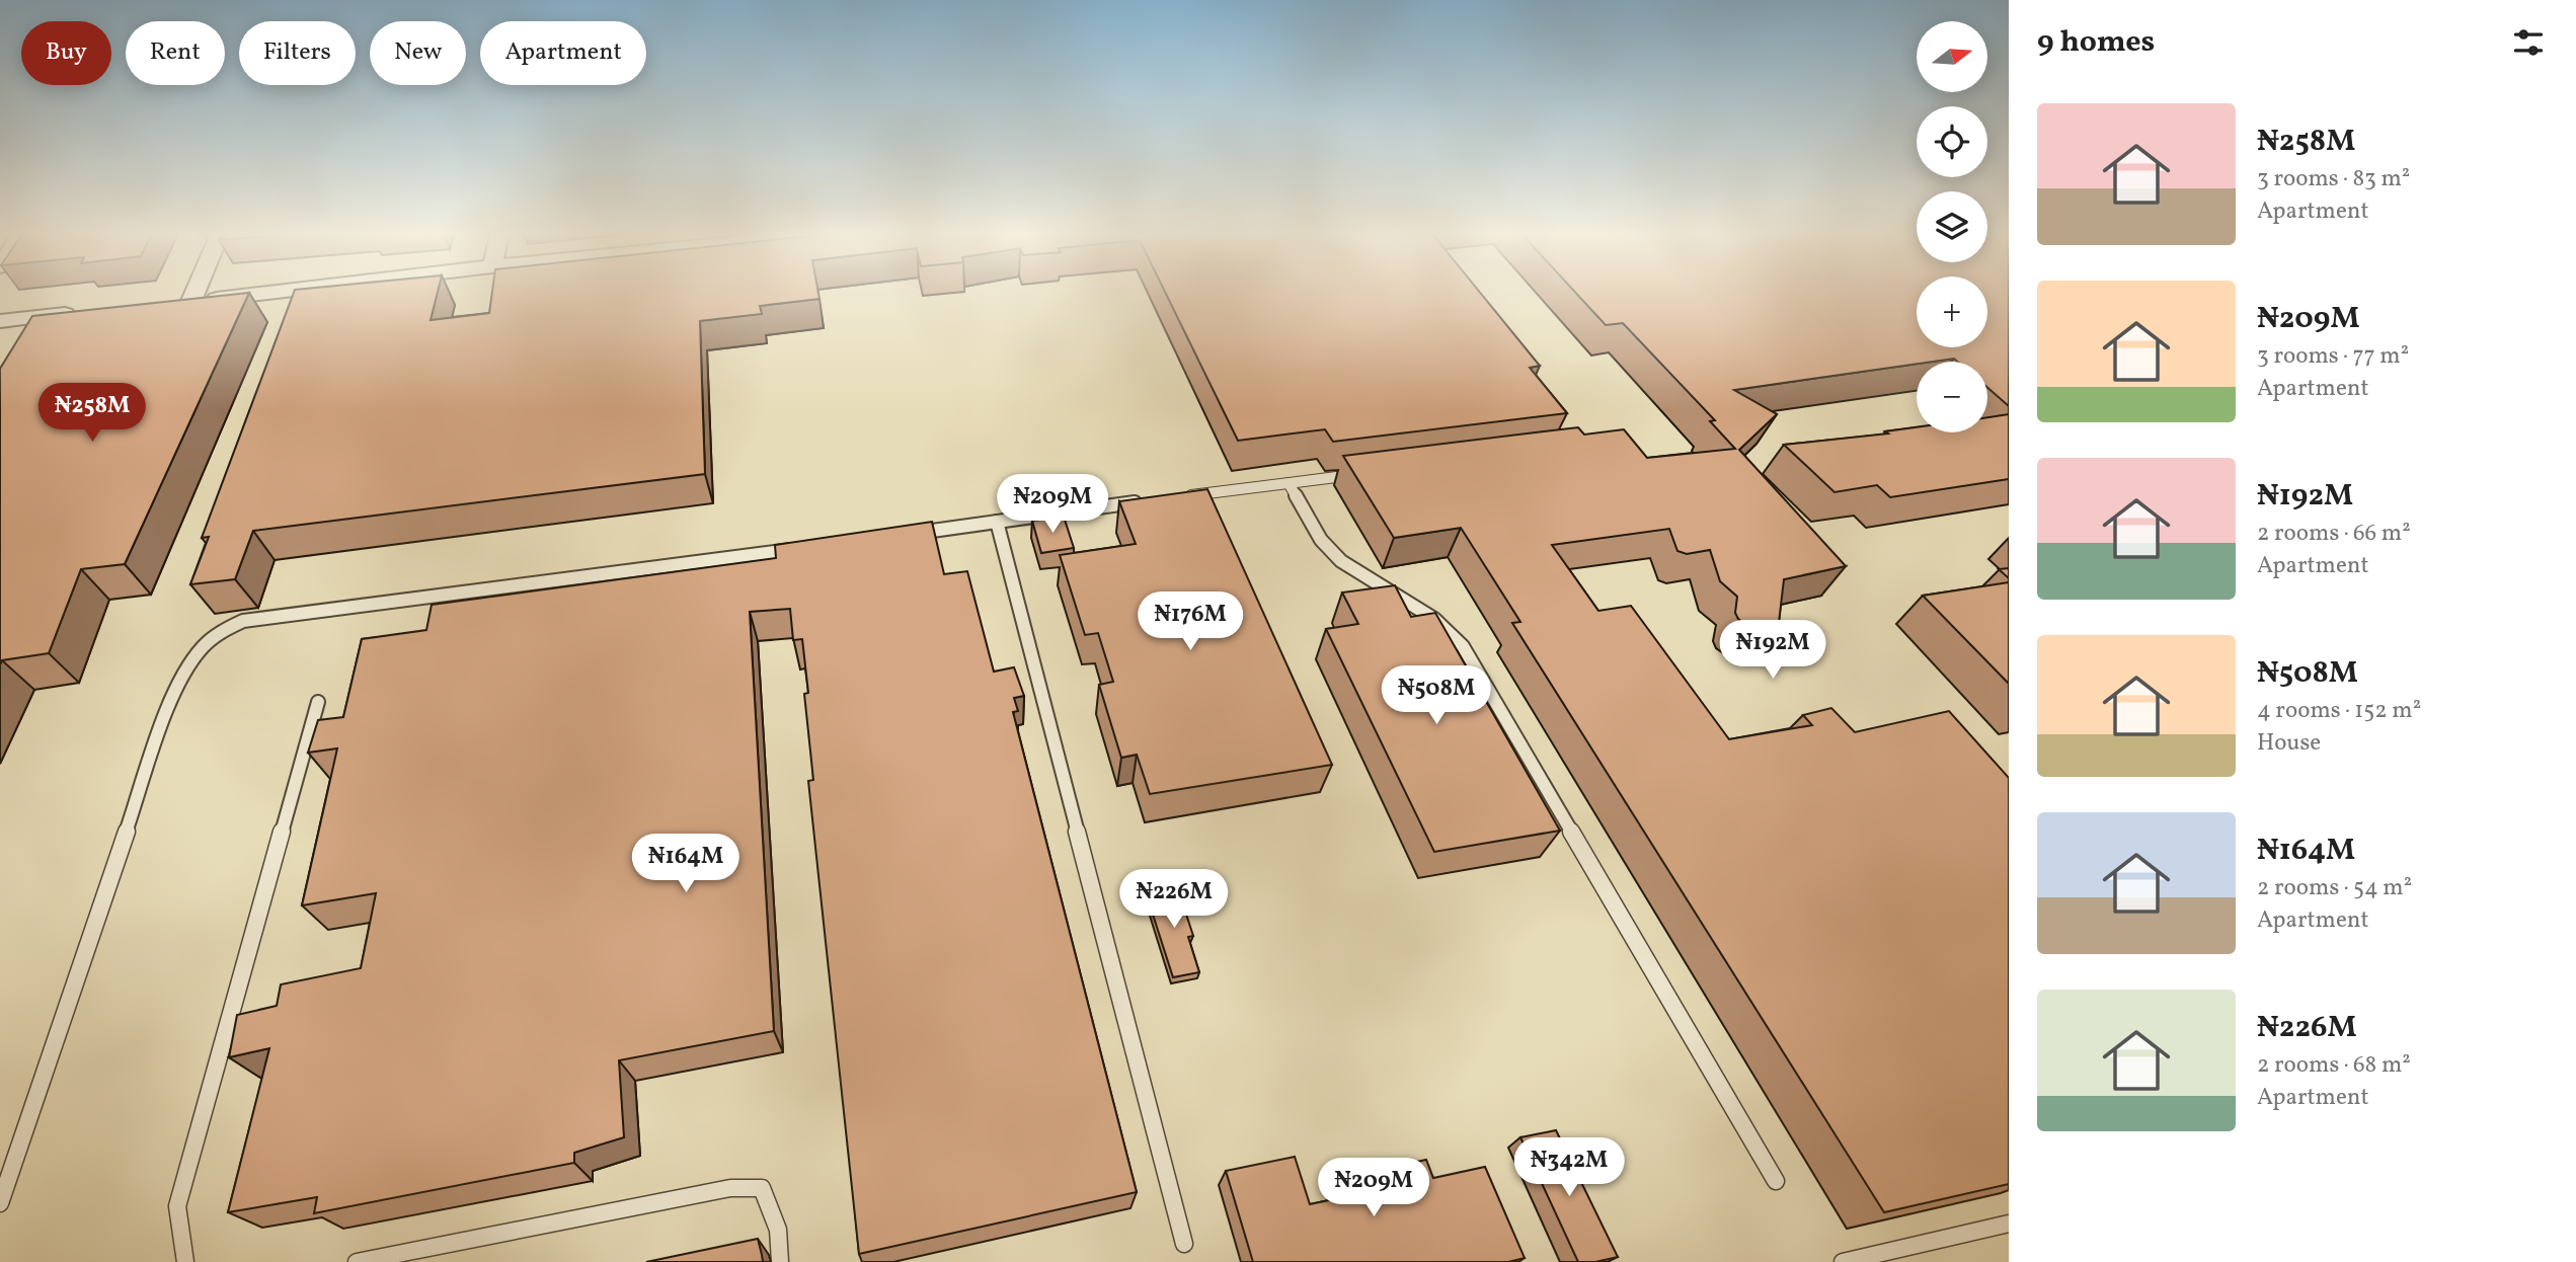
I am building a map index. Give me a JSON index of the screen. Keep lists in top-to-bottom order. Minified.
{"north":"right","page":{"heading":"9 homes","map_buttons":["+","−"],"chip":["Buy","Rent","Filters","New","Apartment"],"list":[{"name":"₦258M","note":"3 rooms · 83 m² · Apartment"},{"name":"₦209M","note":"3 rooms · 77 m² · Apartment"},{"name":"₦192M","note":"2 rooms · 66 m² · Apartment"},{"name":"₦508M","note":"4 rooms · 152 m² · House"},{"name":"₦164M","note":"2 rooms · 54 m² · Apartment"},{"name":"₦226M","note":"2 rooms · 68 m² · Apartment"}],"price":["₦258M","₦209M","₦176M","₦192M","₦508M","₦164M","₦226M","₦342M","₦209M"]}}
